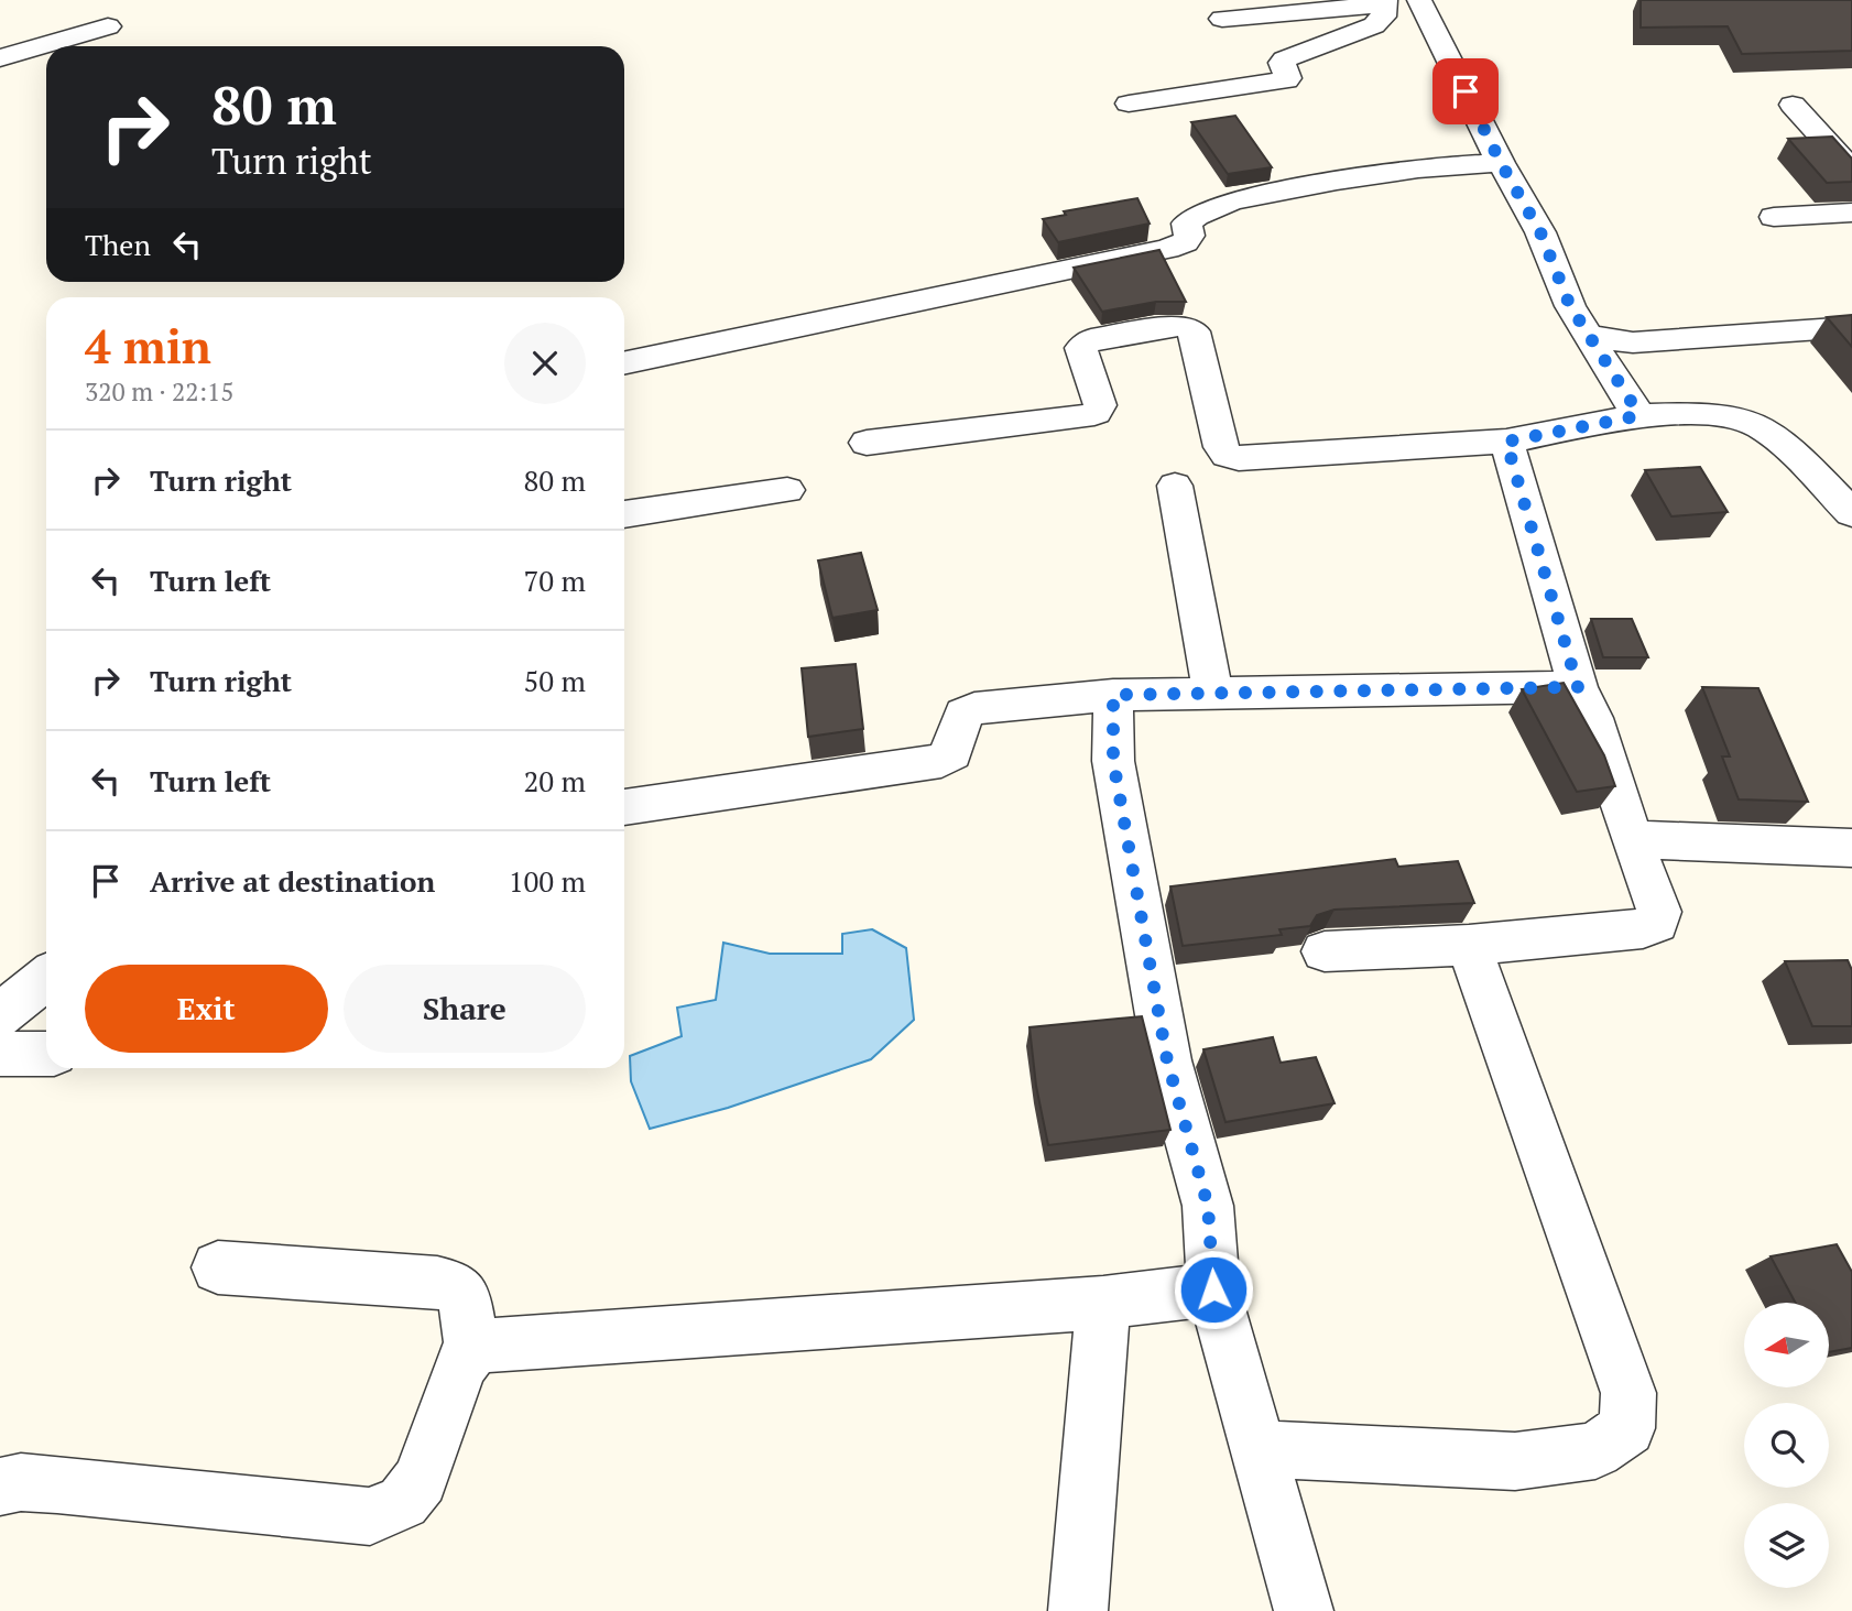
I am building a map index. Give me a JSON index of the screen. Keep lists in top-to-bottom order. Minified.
{"north":"left","page":{"turn":["80 m","Turn right"],"then":"Then","heading":["4 min","320 m · 22:15"],"list":[{"name":"Turn right","value":"80 m"},{"name":"Turn left","value":"70 m"},{"name":"Turn right","value":"50 m"},{"name":"Turn left","value":"20 m"},{"name":"Arrive at destination","value":"100 m"}],"buttons":["Exit","Share"]}}
